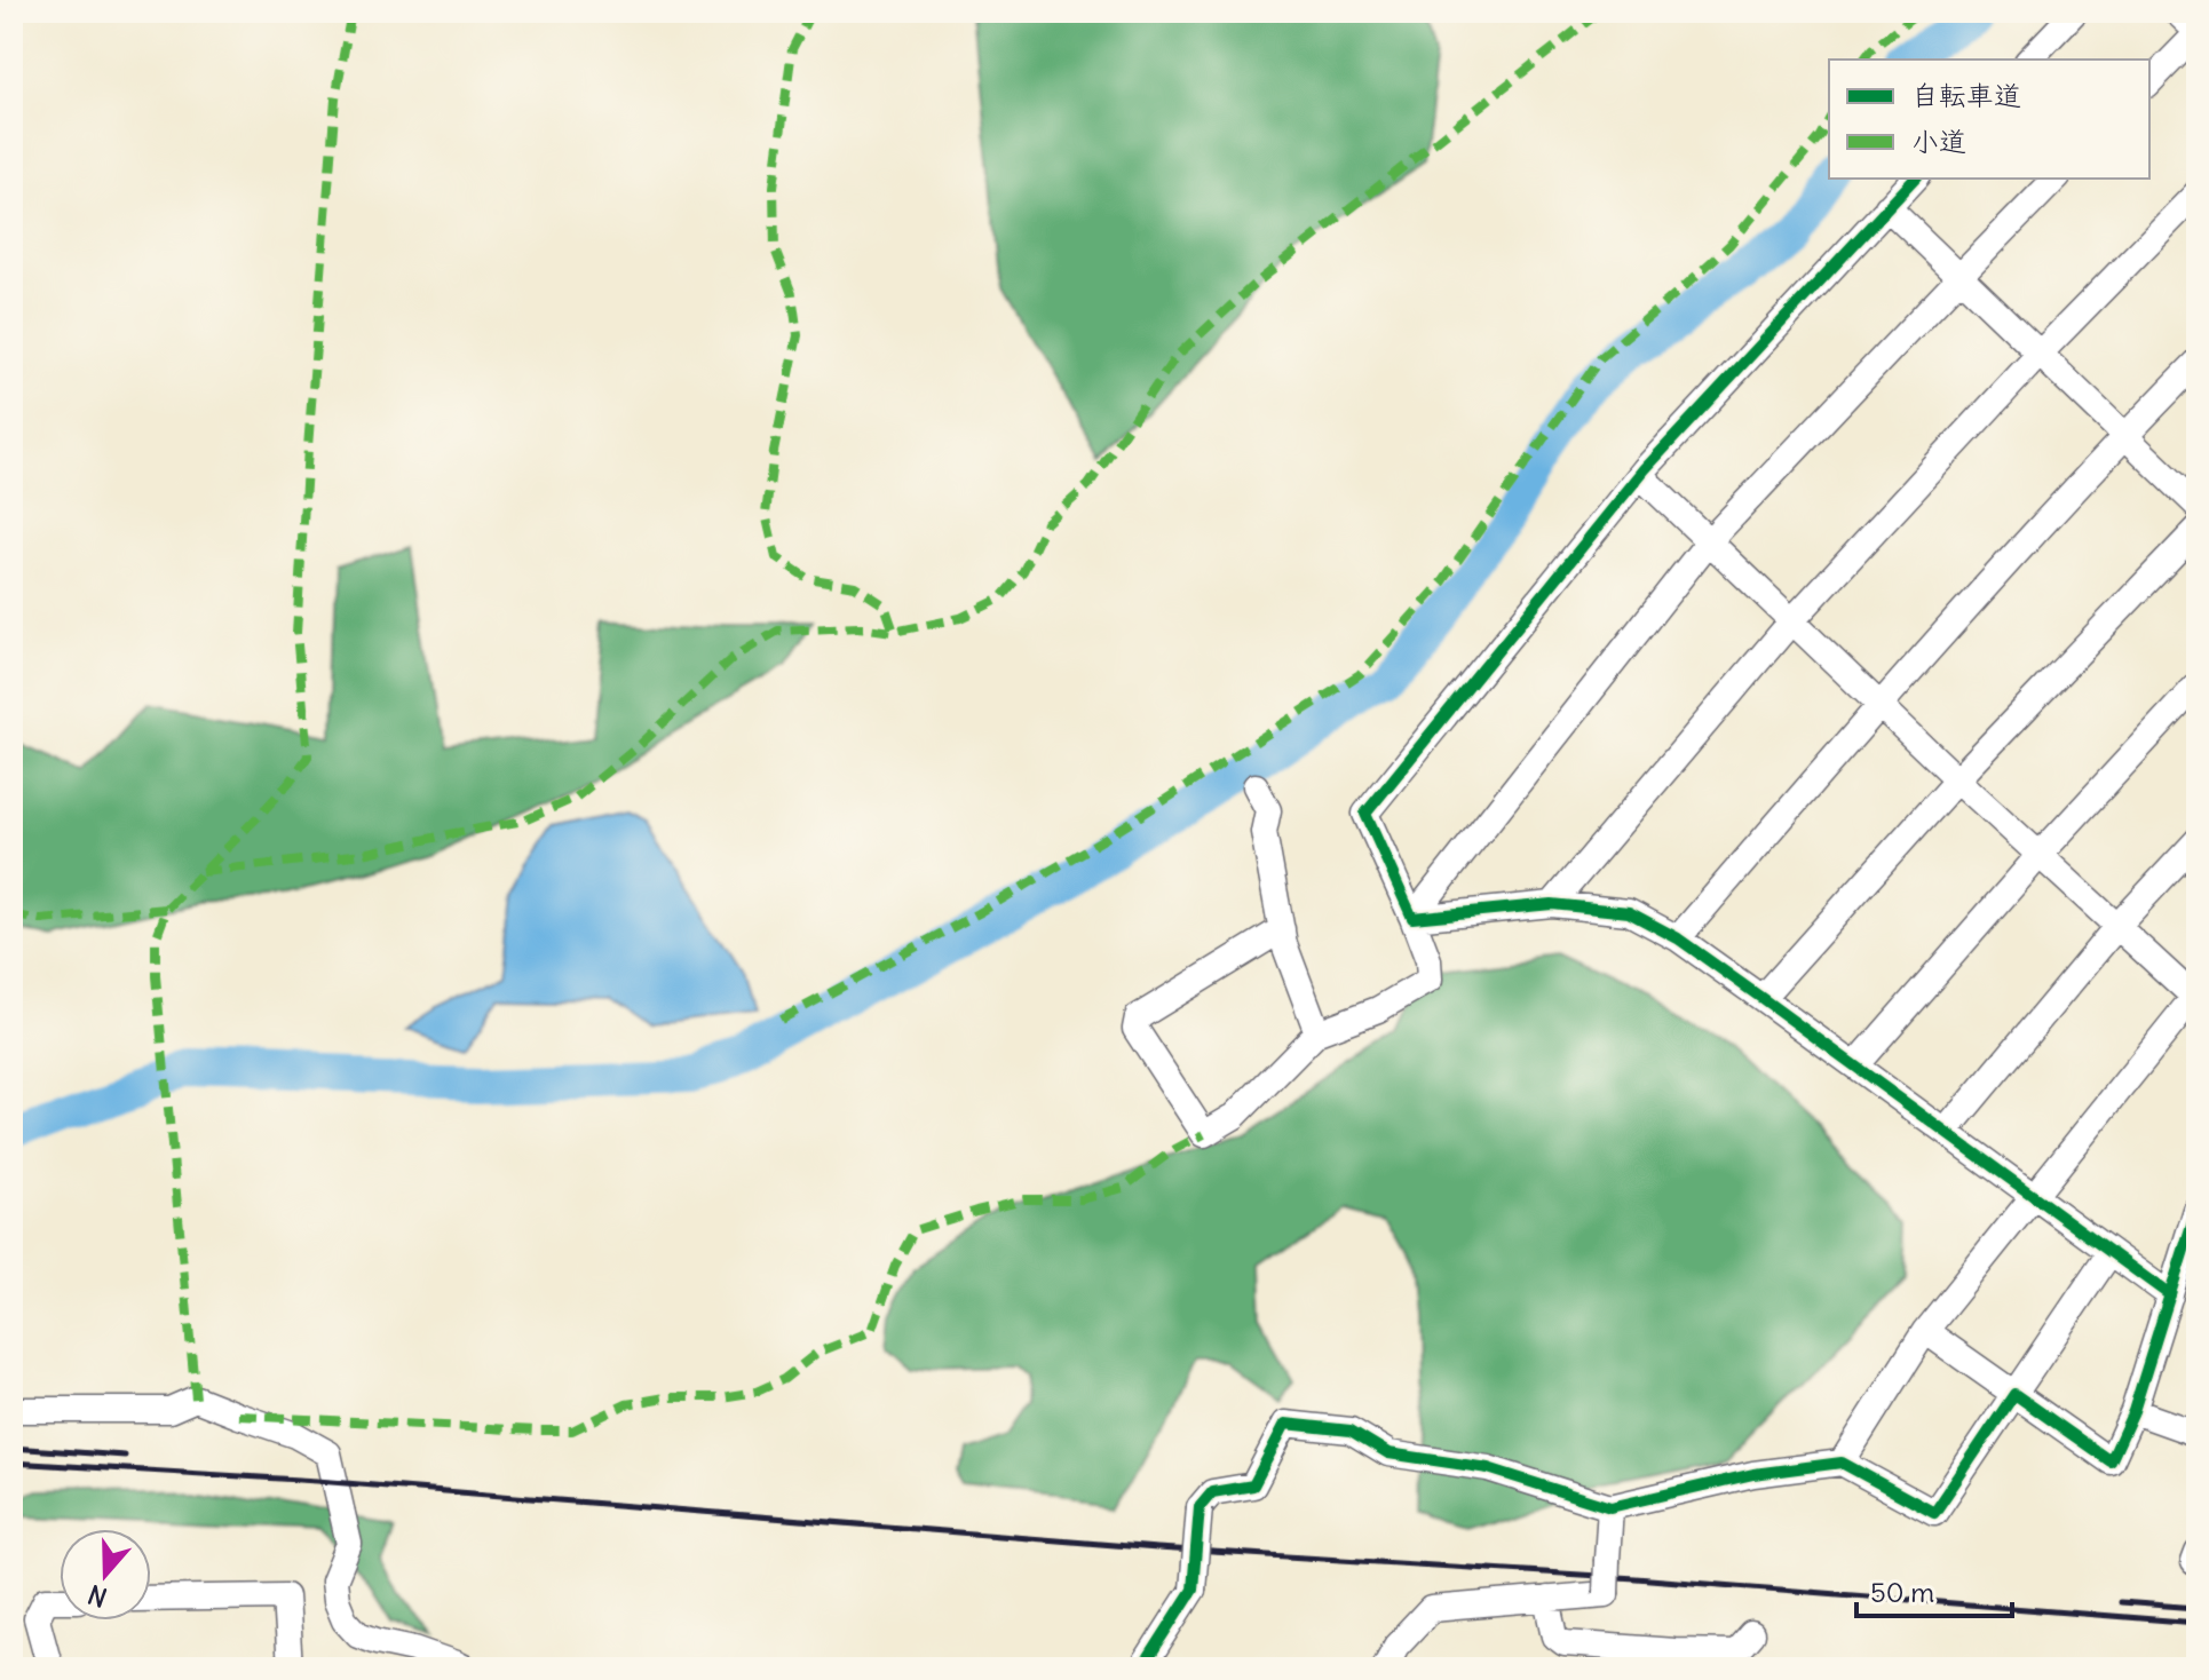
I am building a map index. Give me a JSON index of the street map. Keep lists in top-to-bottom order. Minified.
{"legend":["自転車道","小道"],"scale_bar":"50 m","north":"bottom"}
